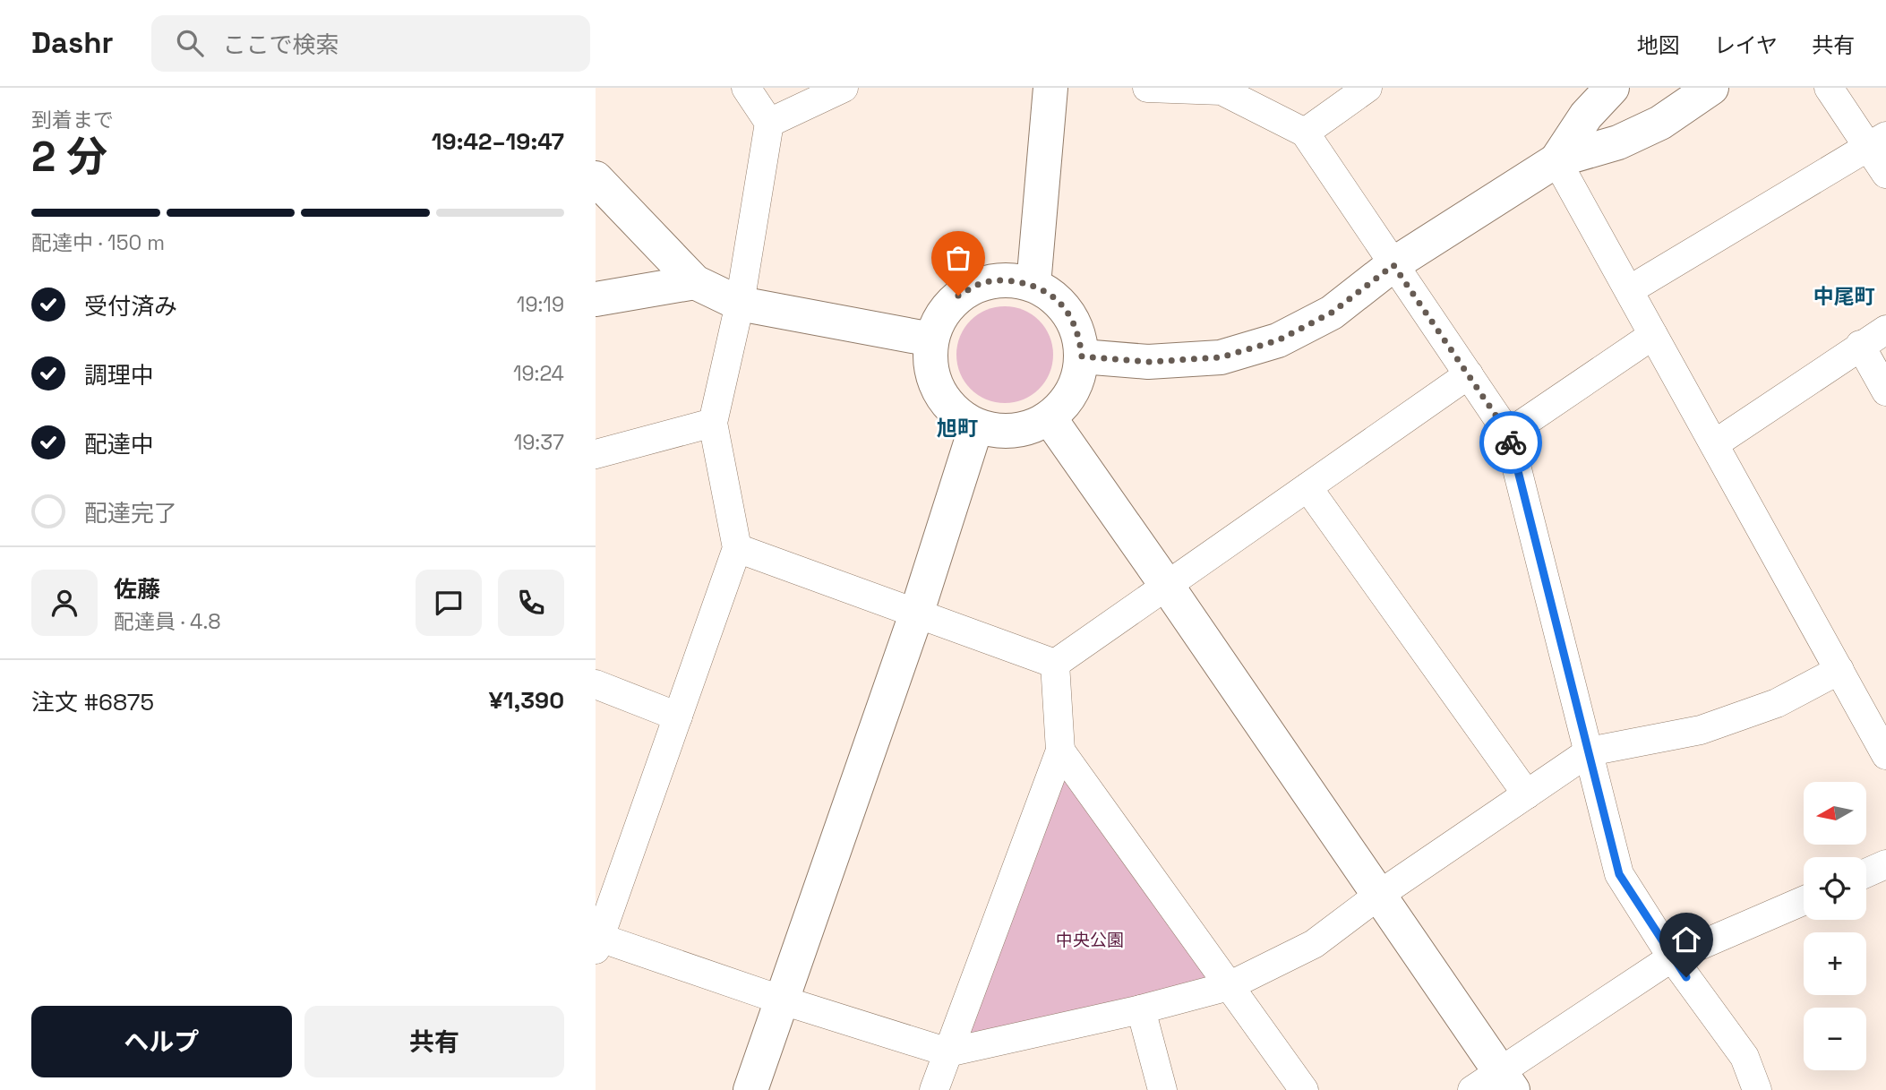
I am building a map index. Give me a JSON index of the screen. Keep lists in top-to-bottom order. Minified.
{"districts":["中尾町","旭町"],"parks":["中央公園"],"north":"left","page":{"header":"Dashr","search":"ここで検索","nav":["地図","レイヤ","共有"],"heading":["2 分","到着まで","19:42–19:47"],"panel":["佐藤","配達員 · 4.8","注文 #6875","¥1,390"],"bar":"配達中 · 150 m","list":[["受付済み","19:19"],["調理中","19:24"],["配達中","19:37"],"配達完了"],"map_buttons":["+","−"],"buttons":["ヘルプ","共有"]}}
